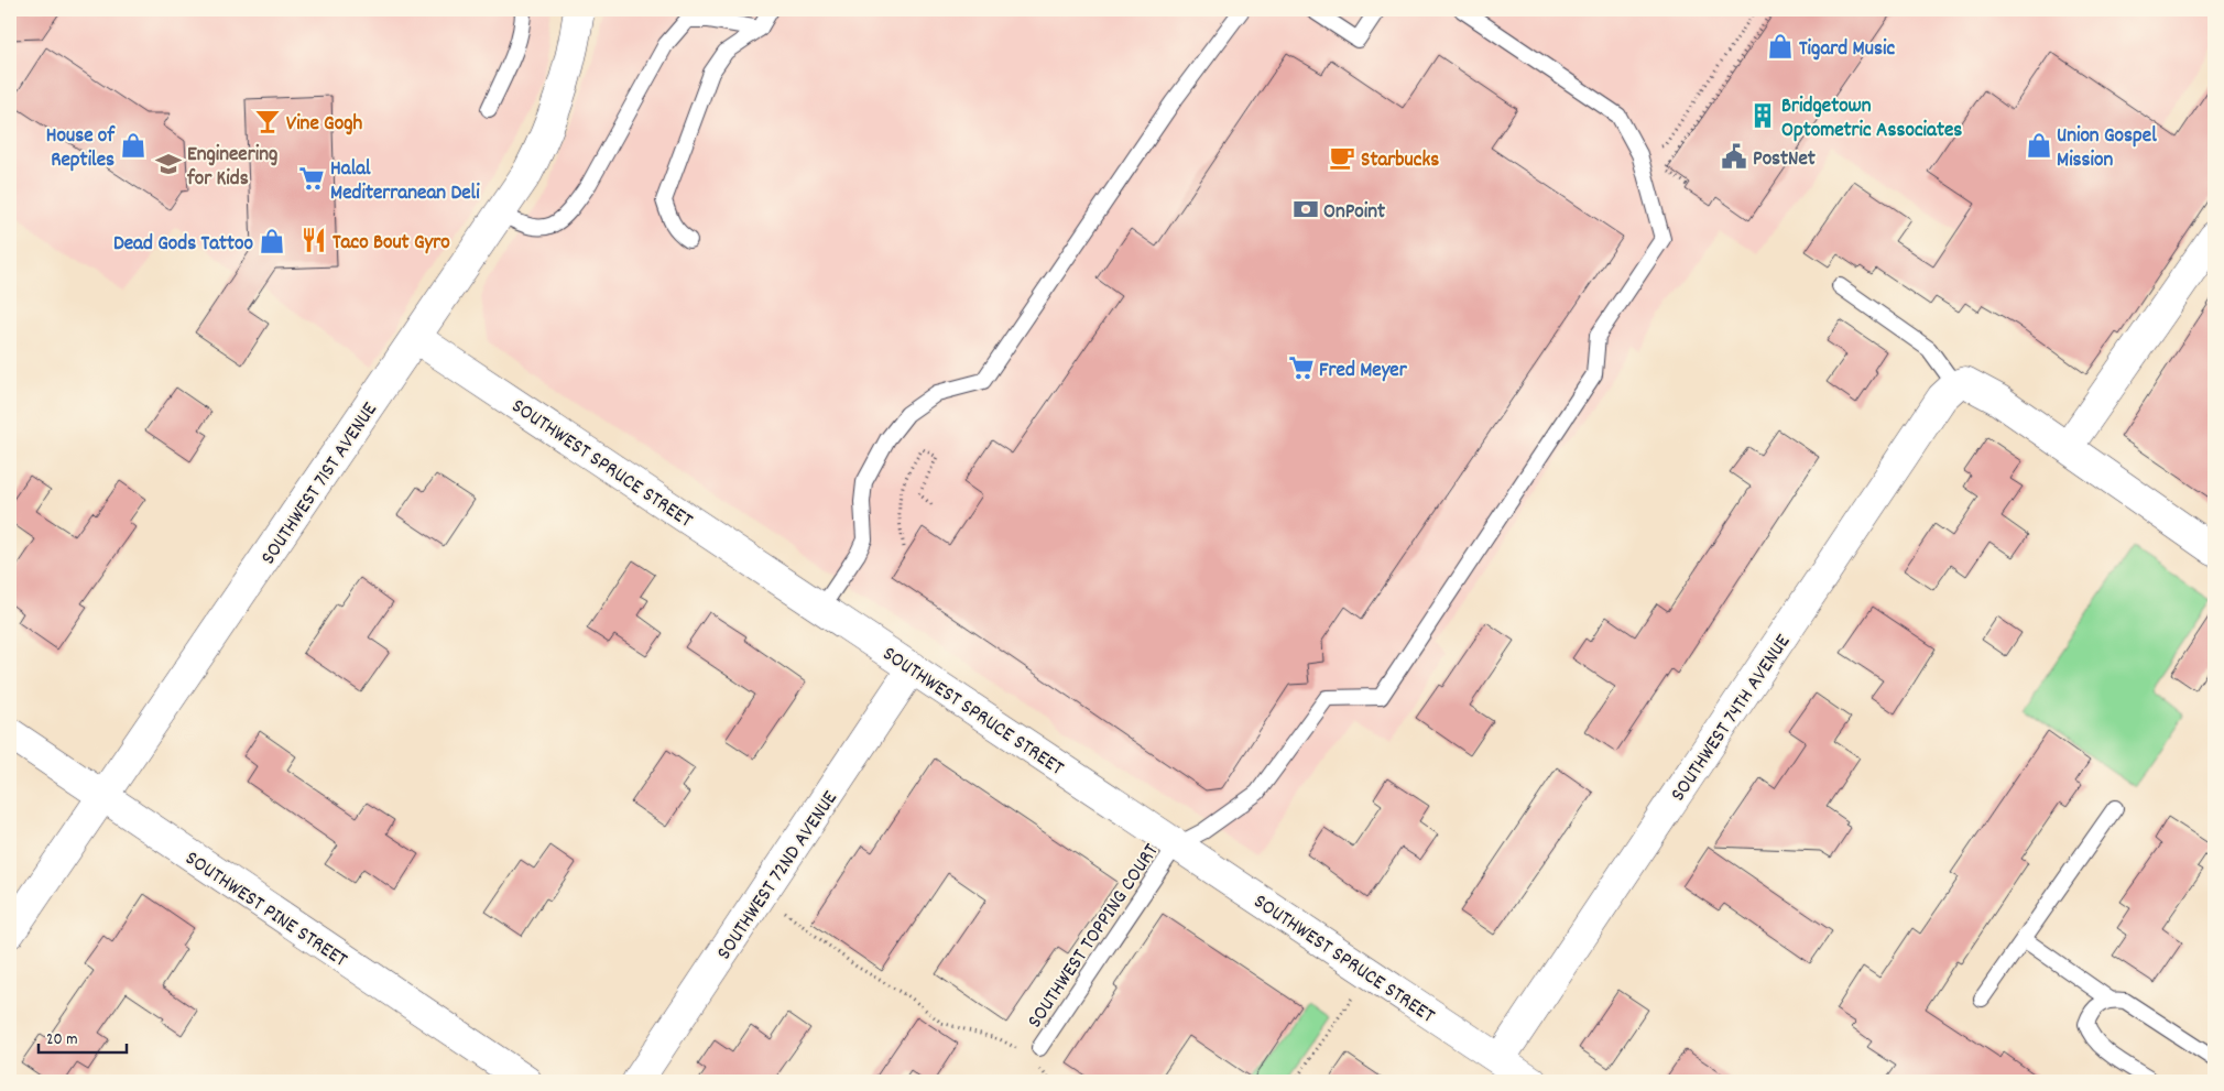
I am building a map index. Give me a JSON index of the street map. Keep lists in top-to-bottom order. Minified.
{"streets":{"street":["SOUTHWEST SPRUCE STREET","SOUTHWEST 71ST AVENUE","SOUTHWEST 74TH AVENUE","SOUTHWEST 72ND AVENUE","SOUTHWEST PINE STREET"],"lane":["SOUTHWEST TOPPING COURT"]},"crossings":[["SOUTHWEST SPRUCE STREET","SOUTHWEST 71ST AVENUE"],["SOUTHWEST SPRUCE STREET","SOUTHWEST 74TH AVENUE"],["SOUTHWEST SPRUCE STREET","SOUTHWEST 72ND AVENUE"],["SOUTHWEST SPRUCE STREET","SOUTHWEST TOPPING COURT"],["SOUTHWEST 71ST AVENUE","SOUTHWEST PINE STREET"]],"places":{"shop":["Tigard Music","House of Reptiles","Union Gospel Mission","Dead Gods Tattoo"],"building":["Bridgetown Optometric Associates"],"bar":["Vine Gogh"],"public building":["PostNet"],"cafe":["Starbucks"],"school or university":["Engineering for Kids"],"supermarket":["Halal Mediterranean Deli","Fred Meyer"],"bank":["OnPoint"],"restaurant":["Taco Bout Gyro"]},"scale_bar":"20 m"}
